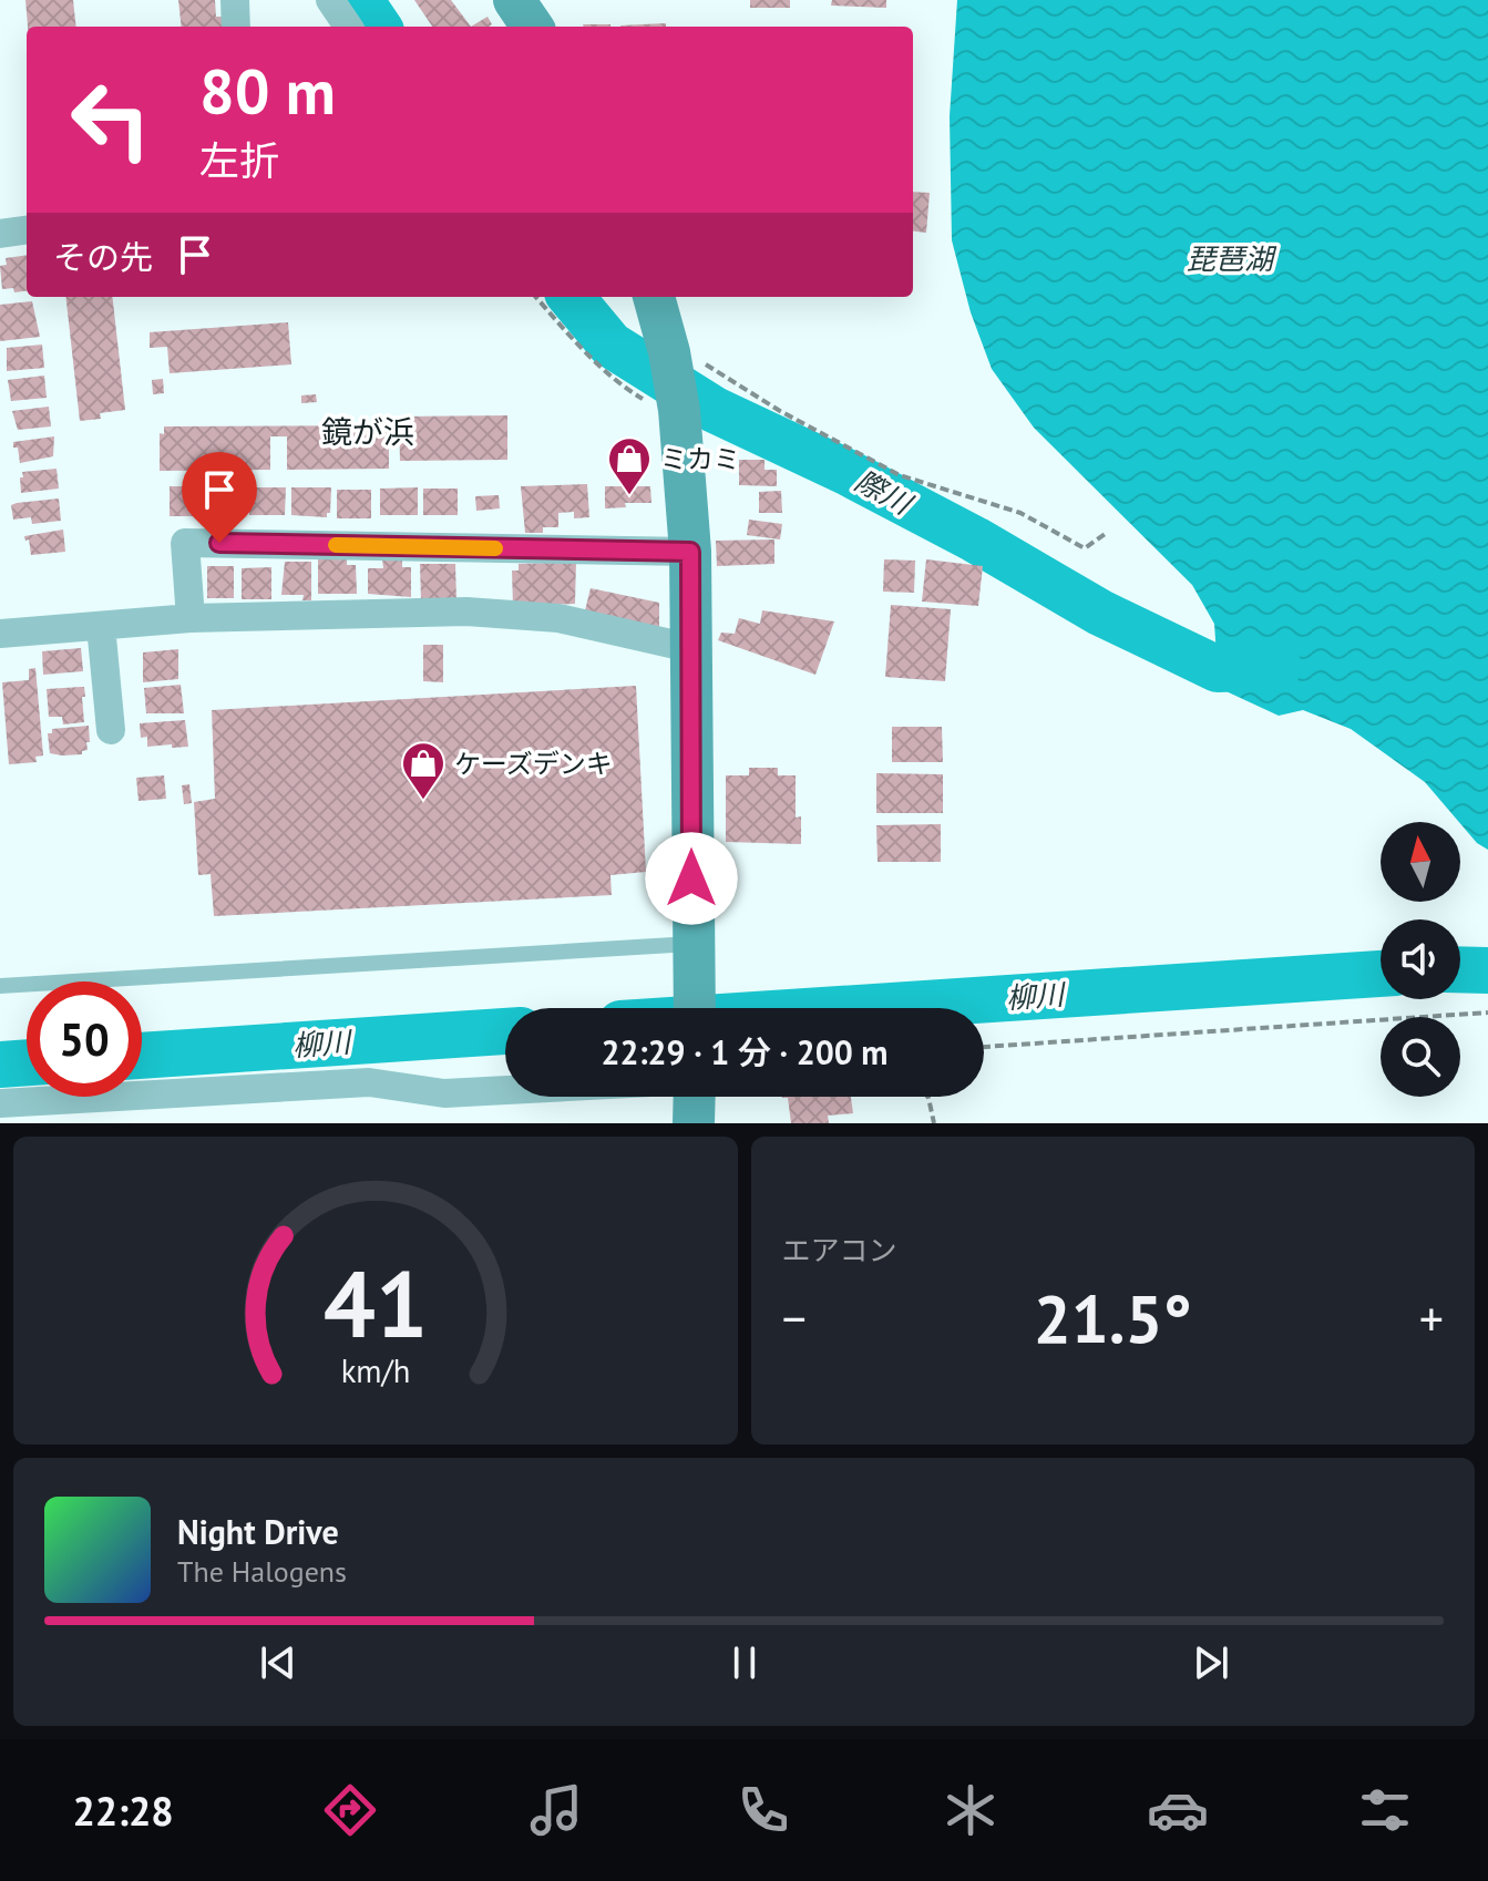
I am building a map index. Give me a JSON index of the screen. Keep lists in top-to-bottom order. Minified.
{"districts":["鏡が浜"],"water":["琵琶湖","際川","柳川"],"places":{"shop":["ミカミ","ケーズデンキ"]},"north":"top","page":{"turn":["80 m","左折"],"then":"その先","limit":"50","trip":"22:29 · 1 分 · 200 m","tile":"エアコン","heat":["−","21.5°","+"],"song":["Night Drive","The Halogens"],"tabs":"22:28","gauge":["41","km/h"]}}
